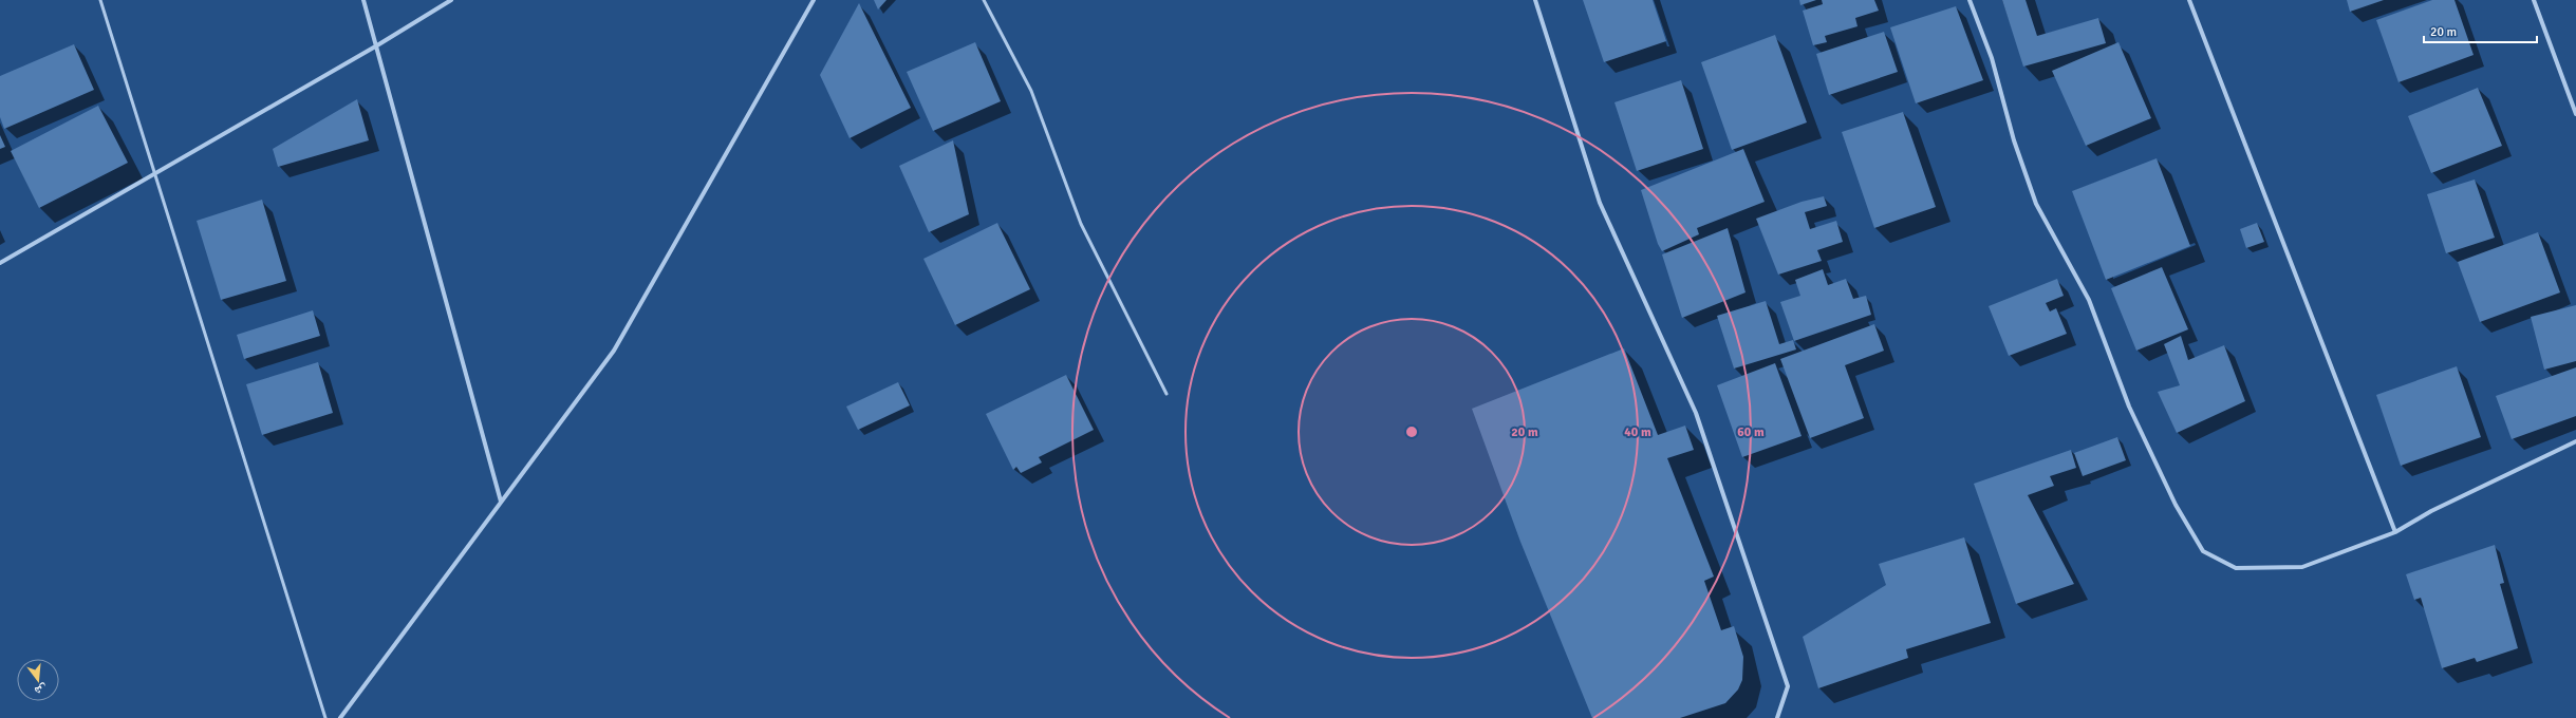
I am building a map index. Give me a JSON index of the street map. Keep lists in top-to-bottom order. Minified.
{"scale_bar":"20 m","north":"bottom","rings":["20 m","40 m","60 m"]}
